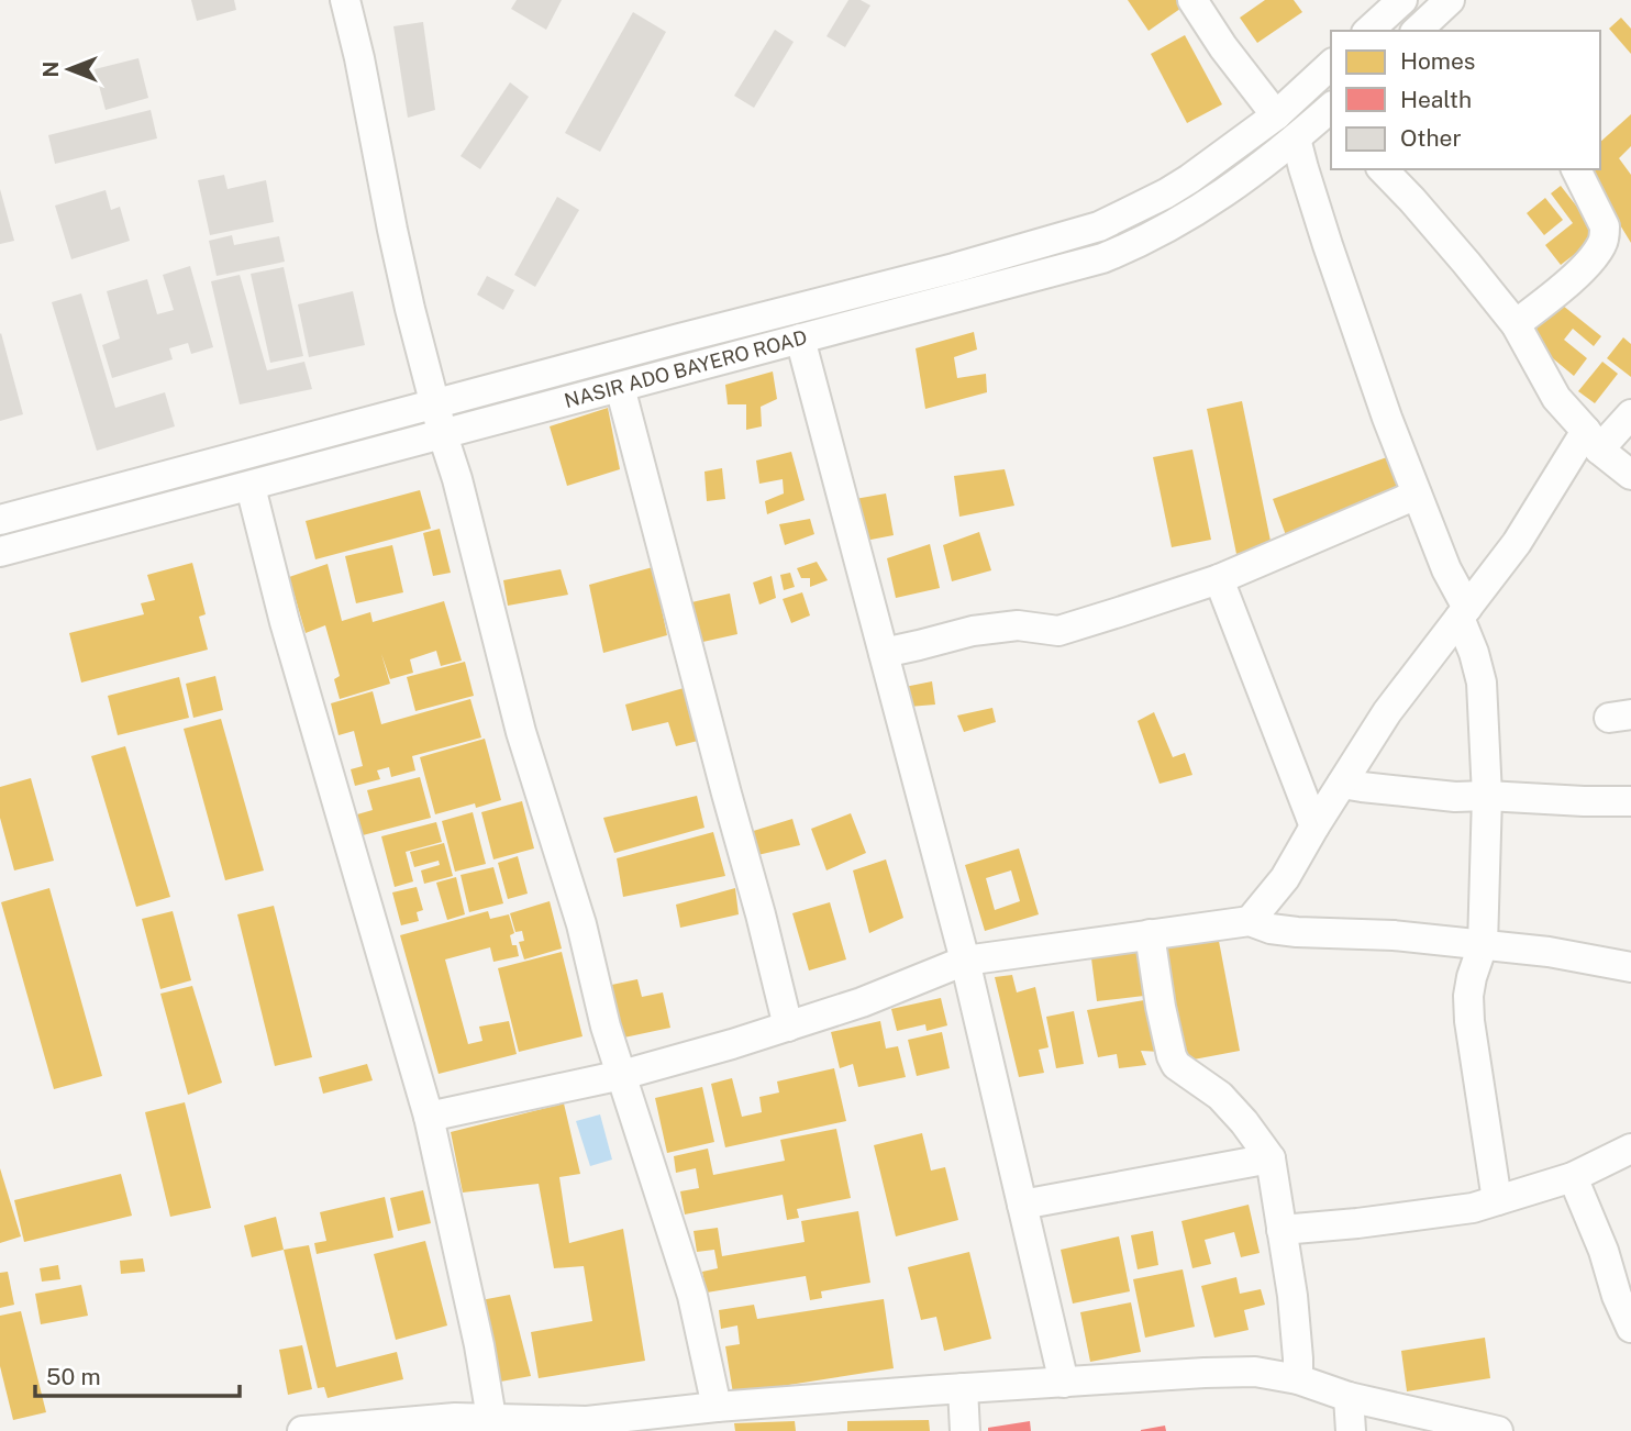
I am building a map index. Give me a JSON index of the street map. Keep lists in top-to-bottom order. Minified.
{"streets":{"street":["NASIR ADO BAYERO ROAD"]},"legend":["Homes","Health","Other"],"scale_bar":"50 m","north":"left"}
